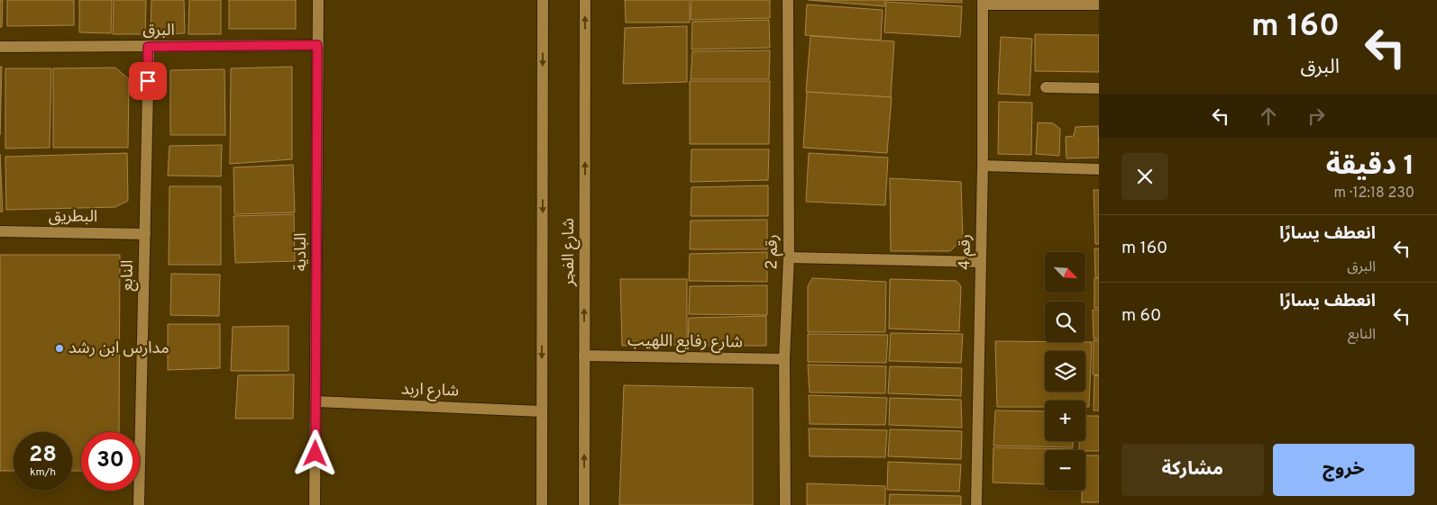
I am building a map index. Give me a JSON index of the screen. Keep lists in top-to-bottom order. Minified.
{"streets":{"street":["البرق","البطريق","البادية","شارع الفجر","رقم 2","رقم 4","النابع","شارع رفايع اللهيب","شارع اربد"]},"crossings":[["البرق","البادية"],["البرق","النابع"],["البطريق","النابع"],["البادية","شارع اربد"],["شارع الفجر","شارع رفايع اللهيب"],["شارع الفجر","شارع اربد"],["رقم 2","شارع رفايع اللهيب"]],"places":["مدارس ابن رشد"],"north":"bottom right","page":{"turn":["160 m","البرق"],"heading":["1 دقيقة","230 m · 12:18"],"list":[{"name":"انعطف يسارًا","note":"البرق","value":"160 m"},{"name":"انعطف يسارًا","note":"النابع","value":"60 m"}],"map_buttons":["+","−"],"speed":"28 km/h","limit":"30","buttons":["خروج","مشاركة"]}}
